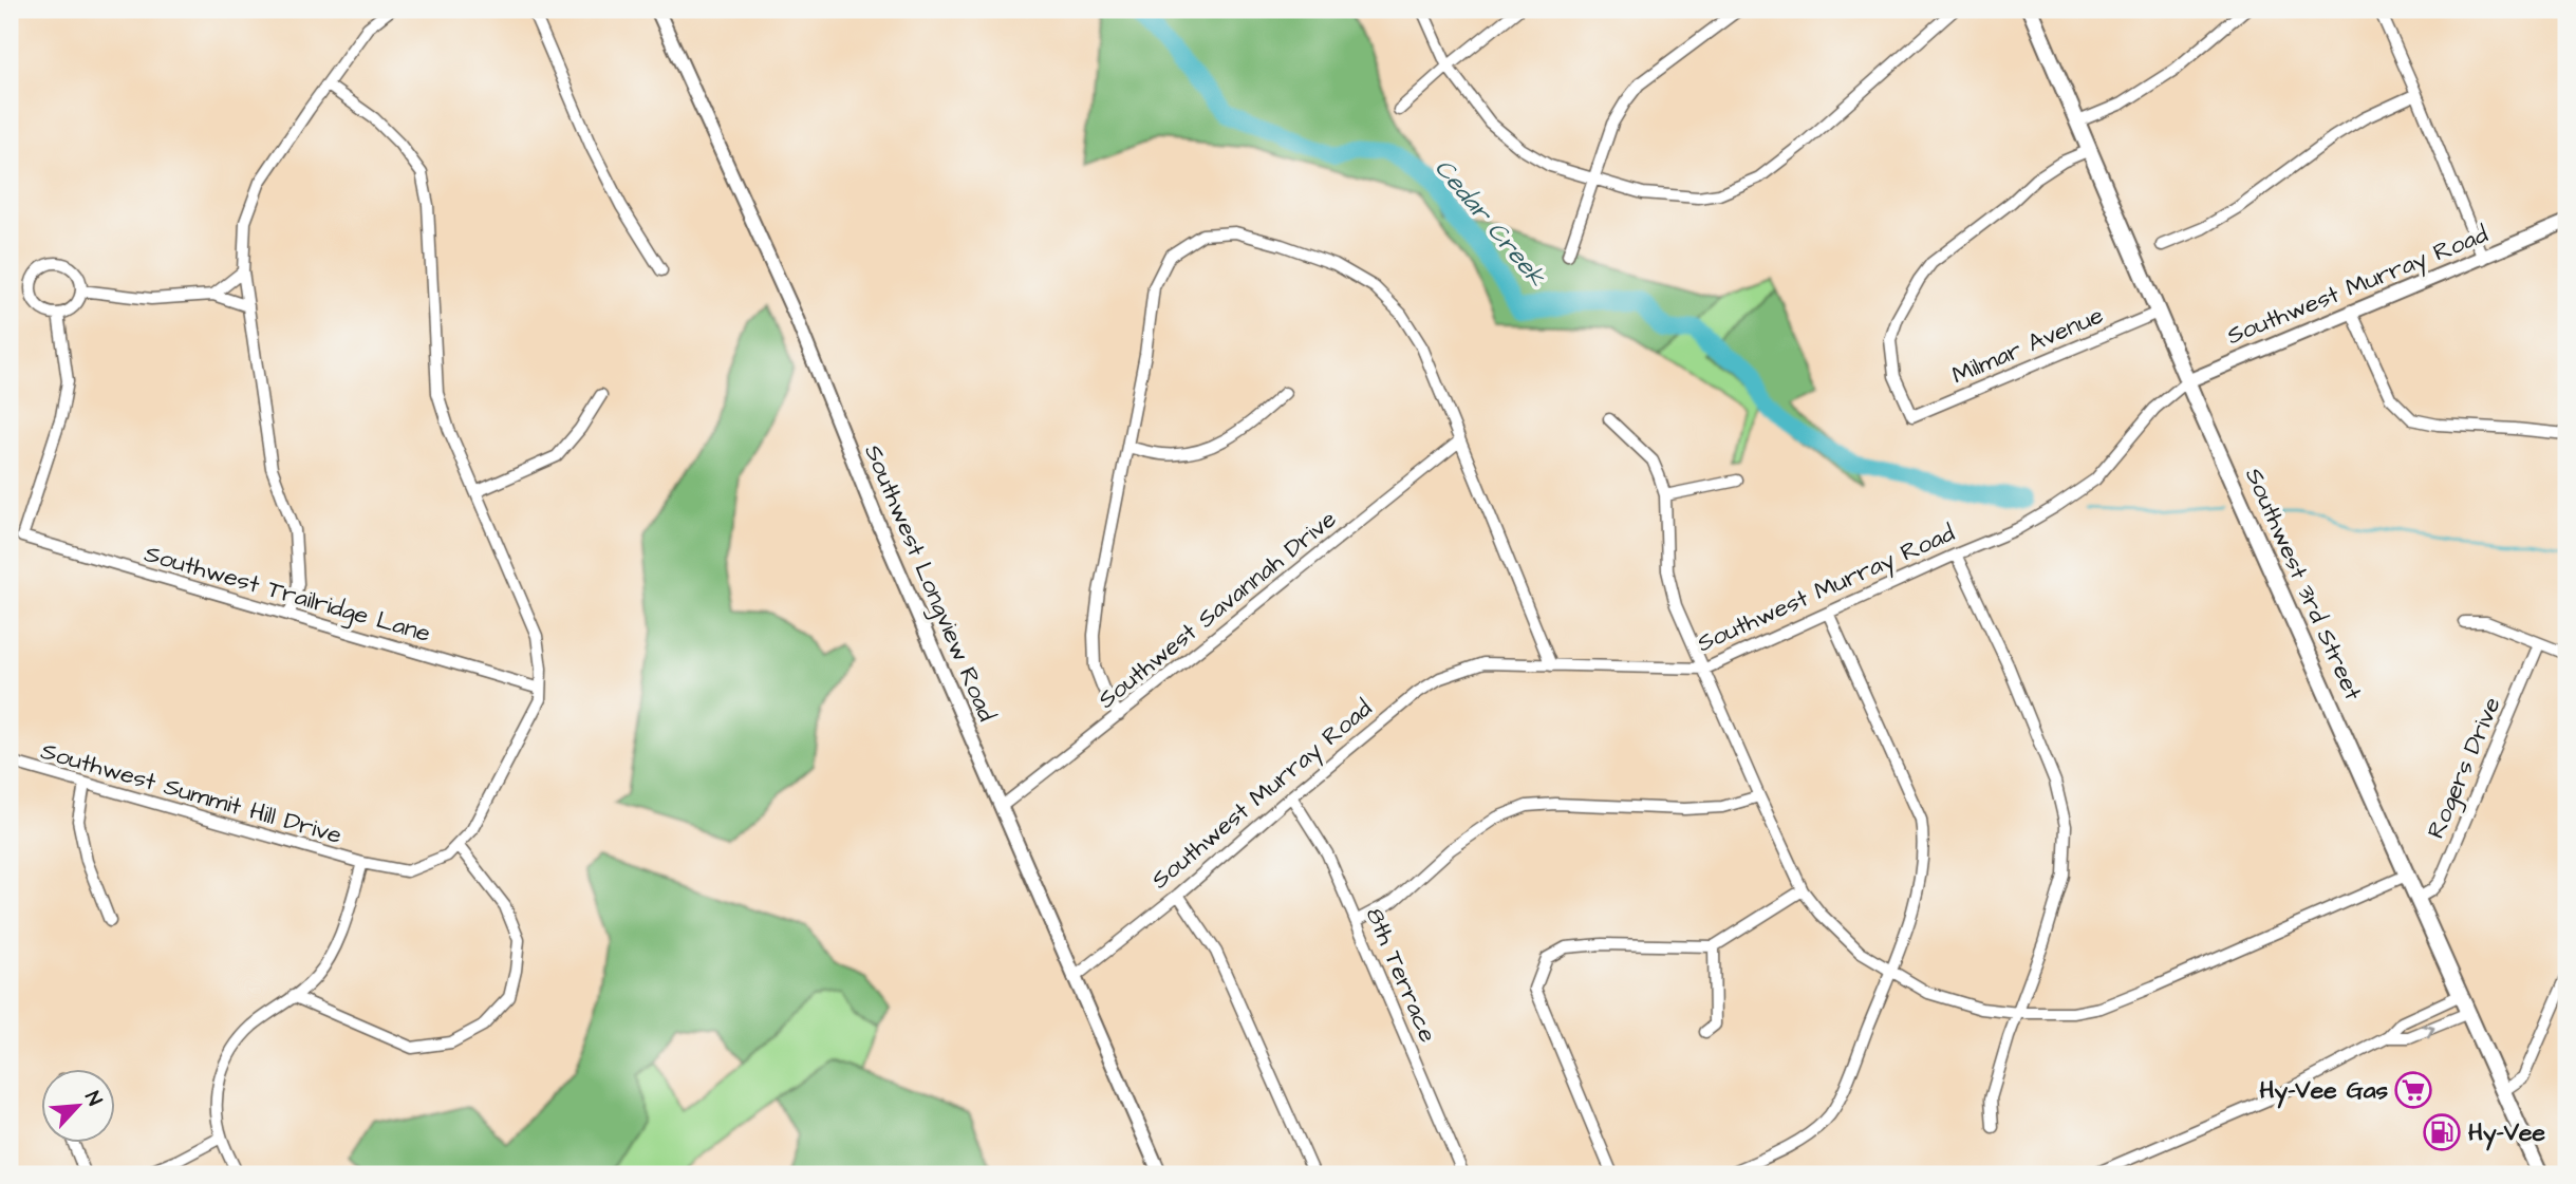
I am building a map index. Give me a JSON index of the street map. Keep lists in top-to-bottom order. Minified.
{"streets":{"main road":["Southwest 3rd Street"],"street":["Southwest Murray Road","Milmar Avenue","Southwest Longview Road","Southwest Trailridge Lane","Southwest Savannah Drive","Rogers Drive","Southwest Summit Hill Drive","8th Terrace"]},"crossings":[["Southwest Murray Road","Southwest Longview Road"],["Southwest Murray Road","Southwest 3rd Street"],["Southwest Murray Road","8th Terrace"],["Milmar Avenue","Southwest 3rd Street"],["Southwest Longview Road","Southwest Savannah Drive"],["Southwest 3rd Street","Rogers Drive"]],"water":["Cedar Creek"],"places":{"supermarket":["Hy-Vee Gas"],"fuel station":["Hy-Vee"]},"north":"top right"}
